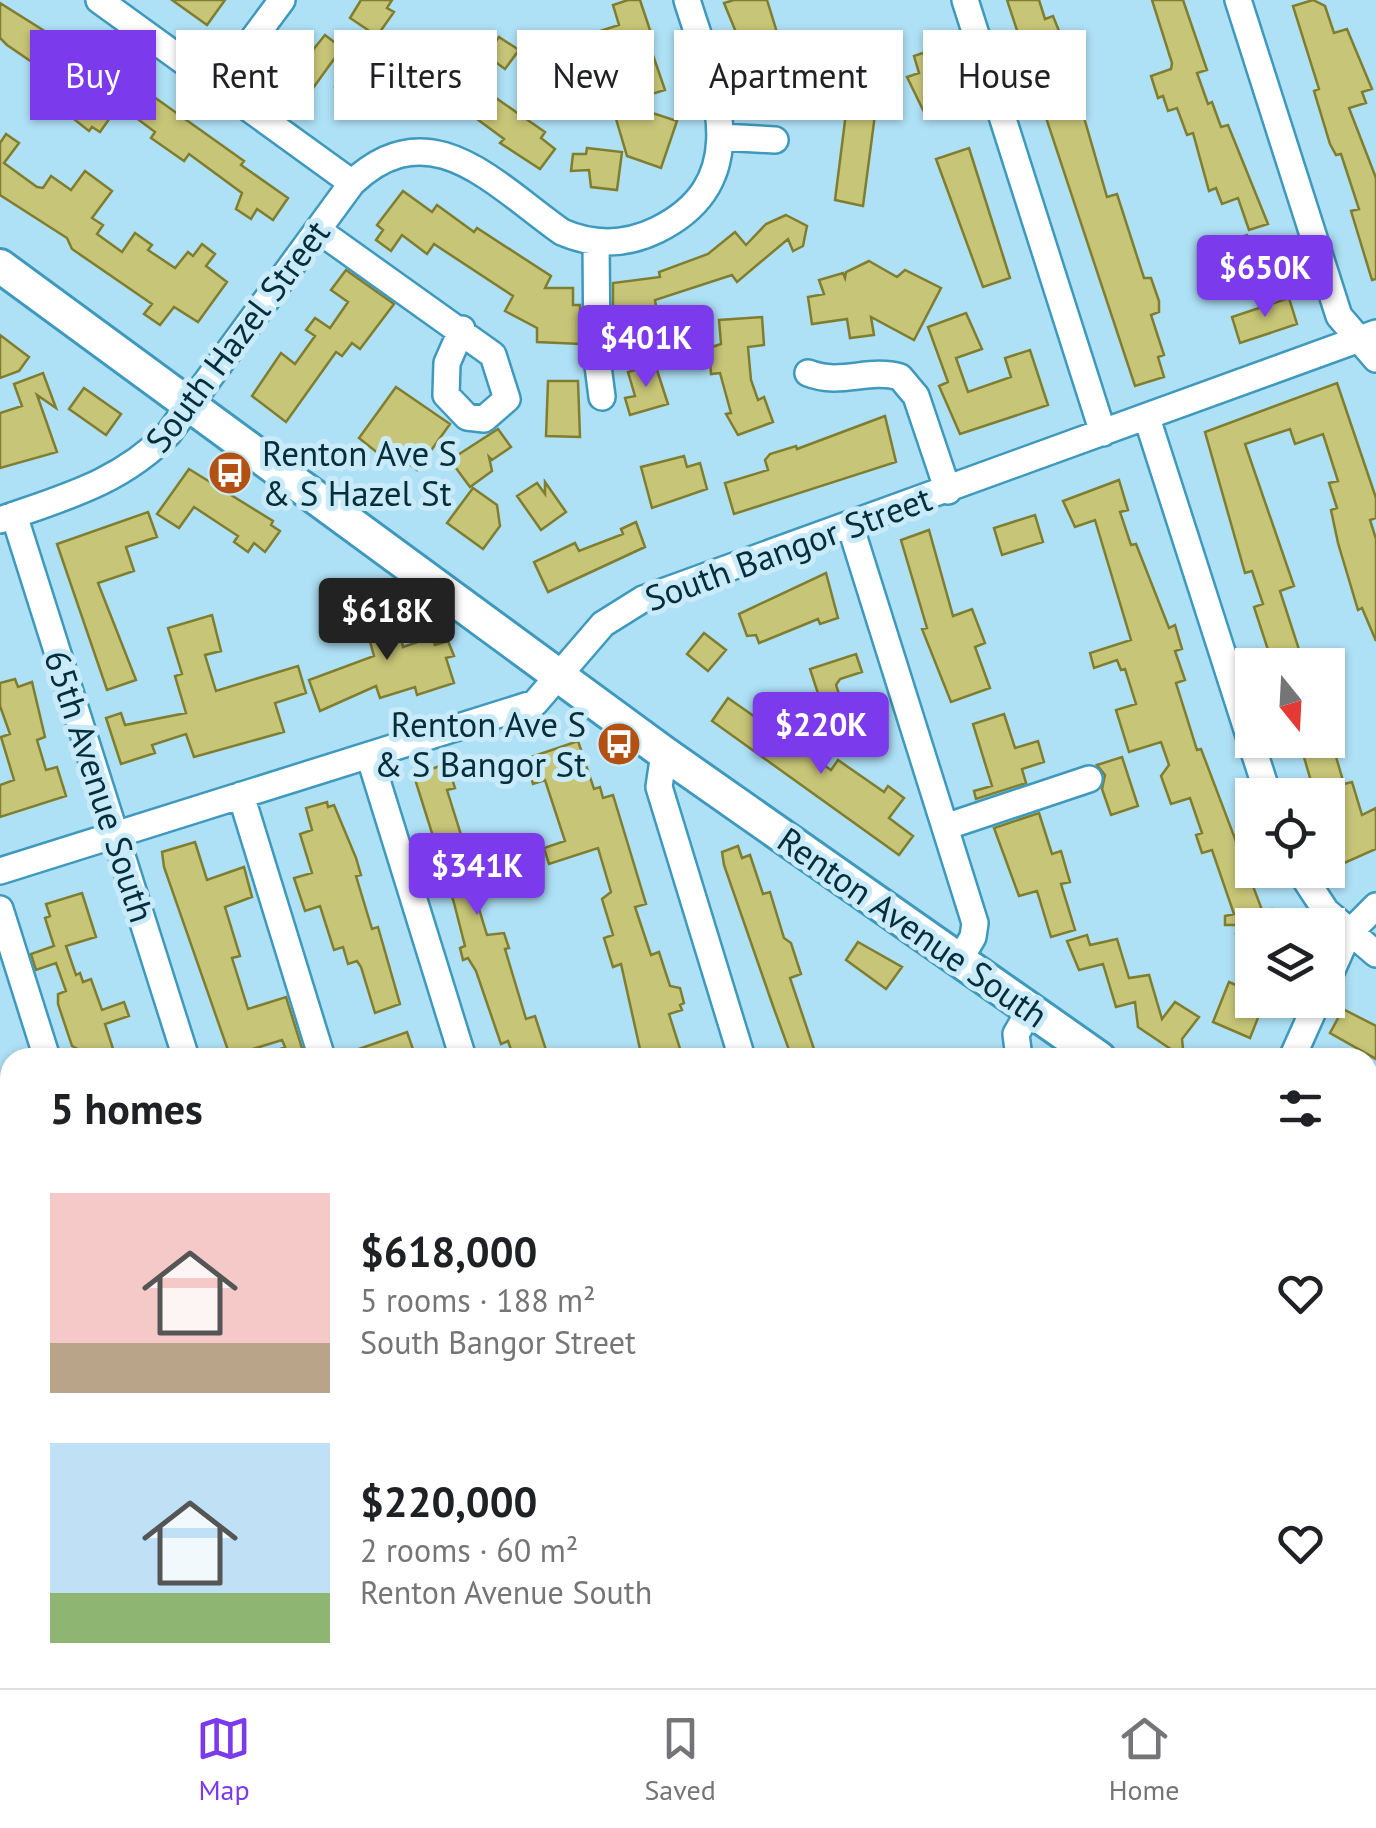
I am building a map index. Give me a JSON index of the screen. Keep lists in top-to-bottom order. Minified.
{"streets":{"main road":["Renton Avenue South"],"street":["South Hazel Street","South Bangor Street","65th Avenue South"]},"crossings":[["South Hazel Street","65th Avenue South"],["South Hazel Street","Renton Avenue South"],["South Bangor Street","65th Avenue South"],["South Bangor Street","Renton Avenue South"]],"places":{"bus stop":["Renton Ave S & S Hazel St","Renton Ave S & S Bangor St"]},"north":"bottom","page":{"chip":["Buy","Rent","Filters","New","Apartment","House"],"price":["$650K","$401K","$618K","$220K","$341K"],"heading":"5 homes","list":[{"name":"$618,000","note":"5 rooms · 188 m² · South Bangor Street"},{"name":"$220,000","note":"2 rooms · 60 m² · Renton Avenue South"}],"tabs":["Map","Saved","Home"]}}
